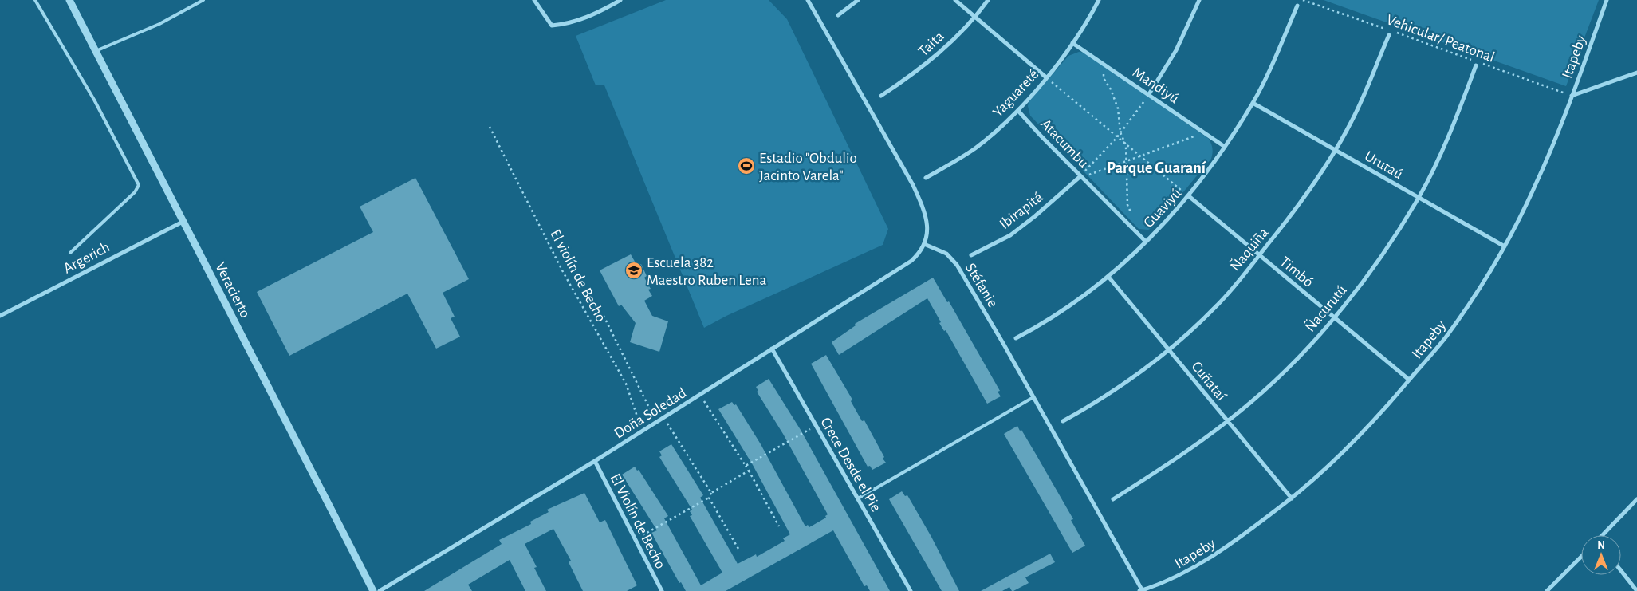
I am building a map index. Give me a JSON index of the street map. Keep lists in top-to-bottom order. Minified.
{"streets":{"street":["Taita","Itapeby","Mandiyú","Yaguareté","Atacumbu","Urutaú","Guaviyú","Ibirapitá","Ñaquiña","Argerich","Timbó","Stéfanie","Veracierto","Ñacurutú","Cuñataí","Doña Soledad","Crece Desde el Pie","El Violín de Becho"],"path":["Vehicular/ Peatonal","El violín de Becho"]},"crossings":[["Vehicular/ Peatonal","Itapeby"],["Itapeby","Urutaú"],["Itapeby","Timbó"],["Itapeby","Stéfanie"],["Itapeby","Cuñataí"],["Mandiyú","Yaguareté"],["Mandiyú","Guaviyú"],["Yaguareté","Atacumbu"],["Atacumbu","Guaviyú"],["Atacumbu","Ibirapitá"],["Urutaú","Guaviyú"],["Urutaú","Ñaquiña"],["Urutaú","Ñacurutú"],["Guaviyú","Timbó"],["Guaviyú","Cuñataí"],["Ñaquiña","Timbó"],["Ñaquiña","Cuñataí"],["Argerich","Veracierto"],["Timbó","Ñacurutú"],["El violín de Becho","Doña Soledad"],["Stéfanie","Doña Soledad"],["Ñacurutú","Cuñataí"],["Doña Soledad","Crece Desde el Pie"],["Doña Soledad","El Violín de Becho"]],"districts":["Parque Guaraní"],"places":{"sports":["Estadio \"Obdulio Jacinto Varela\""],"school or university":["Escuela 382 Maestro Ruben Lena"]},"north":"top"}
